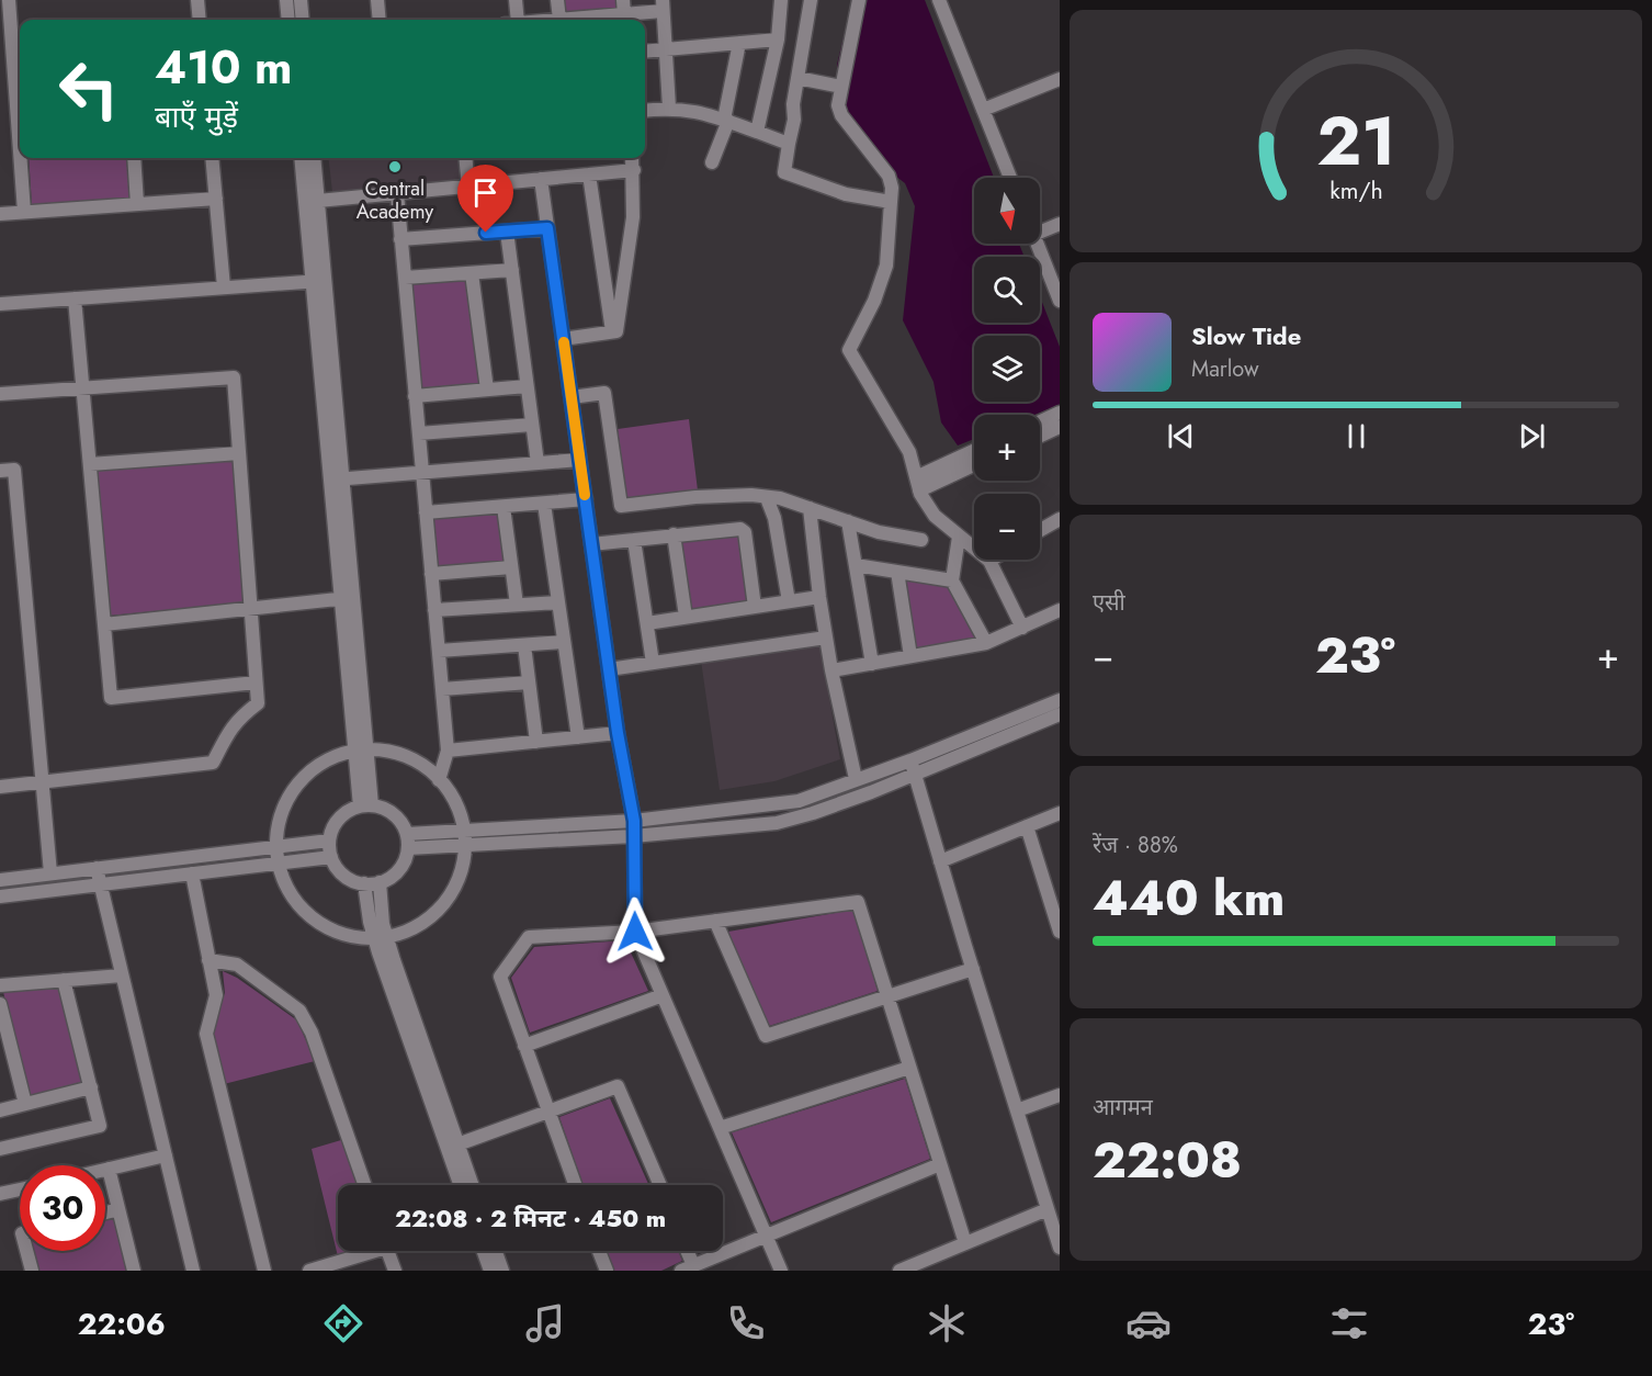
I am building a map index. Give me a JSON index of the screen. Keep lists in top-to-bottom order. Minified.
{"places":["Central Academy"],"north":"bottom","page":{"turn":["410 m","बाएँ मुड़ें"],"map_buttons":["+","−"],"song":["Slow Tide","Marlow"],"tile":["एसी",["रेंज · 88%","440 km"],["आगमन","22:08"]],"heat":["−","23°","+"],"limit":"30","trip":"22:08 · 2 मिनट · 450 m","tabs":["22:06","23°"],"gauge":["21","km/h"]}}
